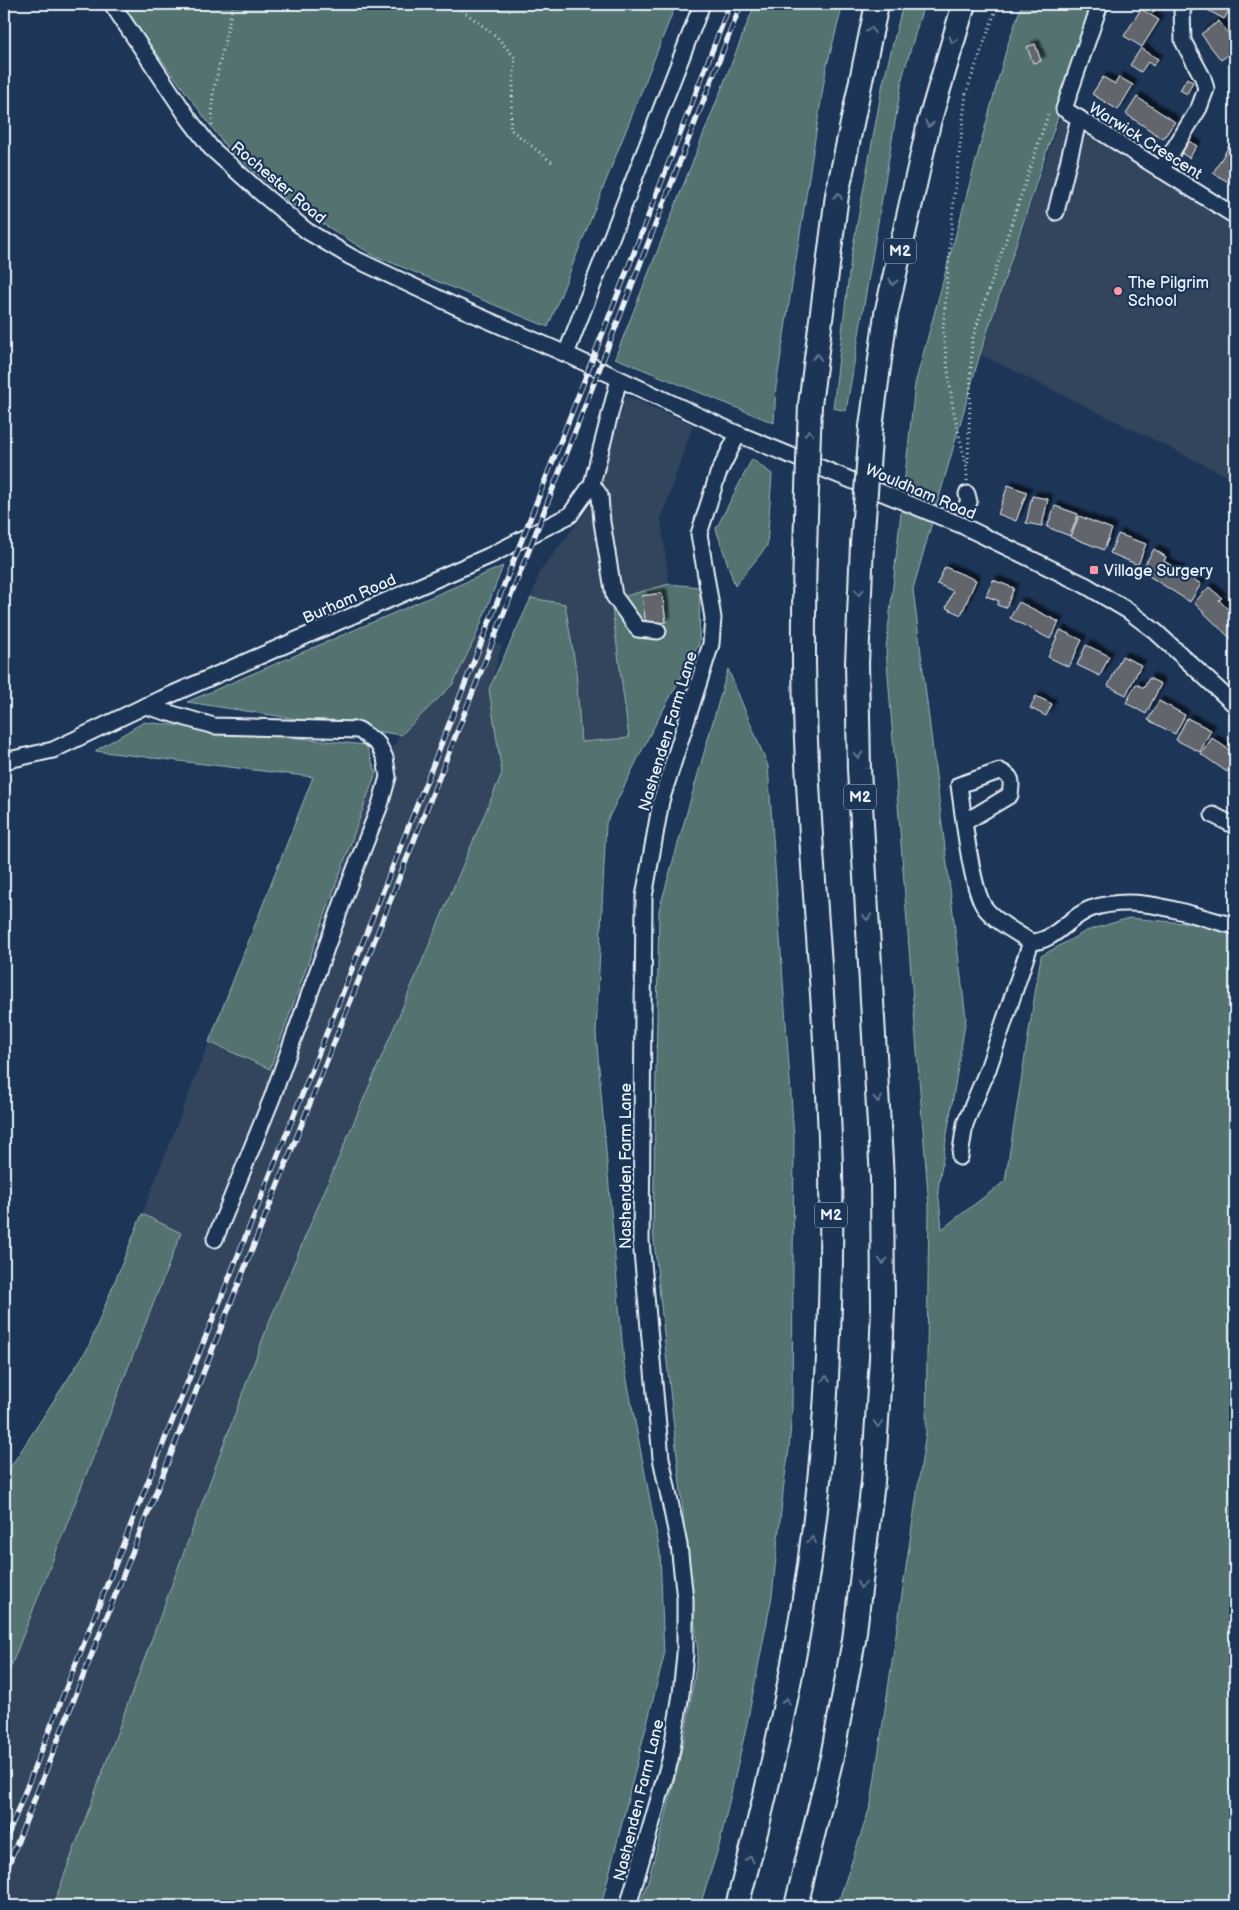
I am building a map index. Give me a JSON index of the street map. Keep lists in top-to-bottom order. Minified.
{"streets":{"highway":["M2"],"street":["Warwick Crescent","Rochester Road","Wouldham Road","Burham Road","Nashenden Farm Lane"]},"crossings":[["Rochester Road","Wouldham Road"],["Wouldham Road","Burham Road"],["Wouldham Road","Nashenden Farm Lane"]],"places":{"other":["The Pilgrim School"],"transit":["Village Surgery"]}}
